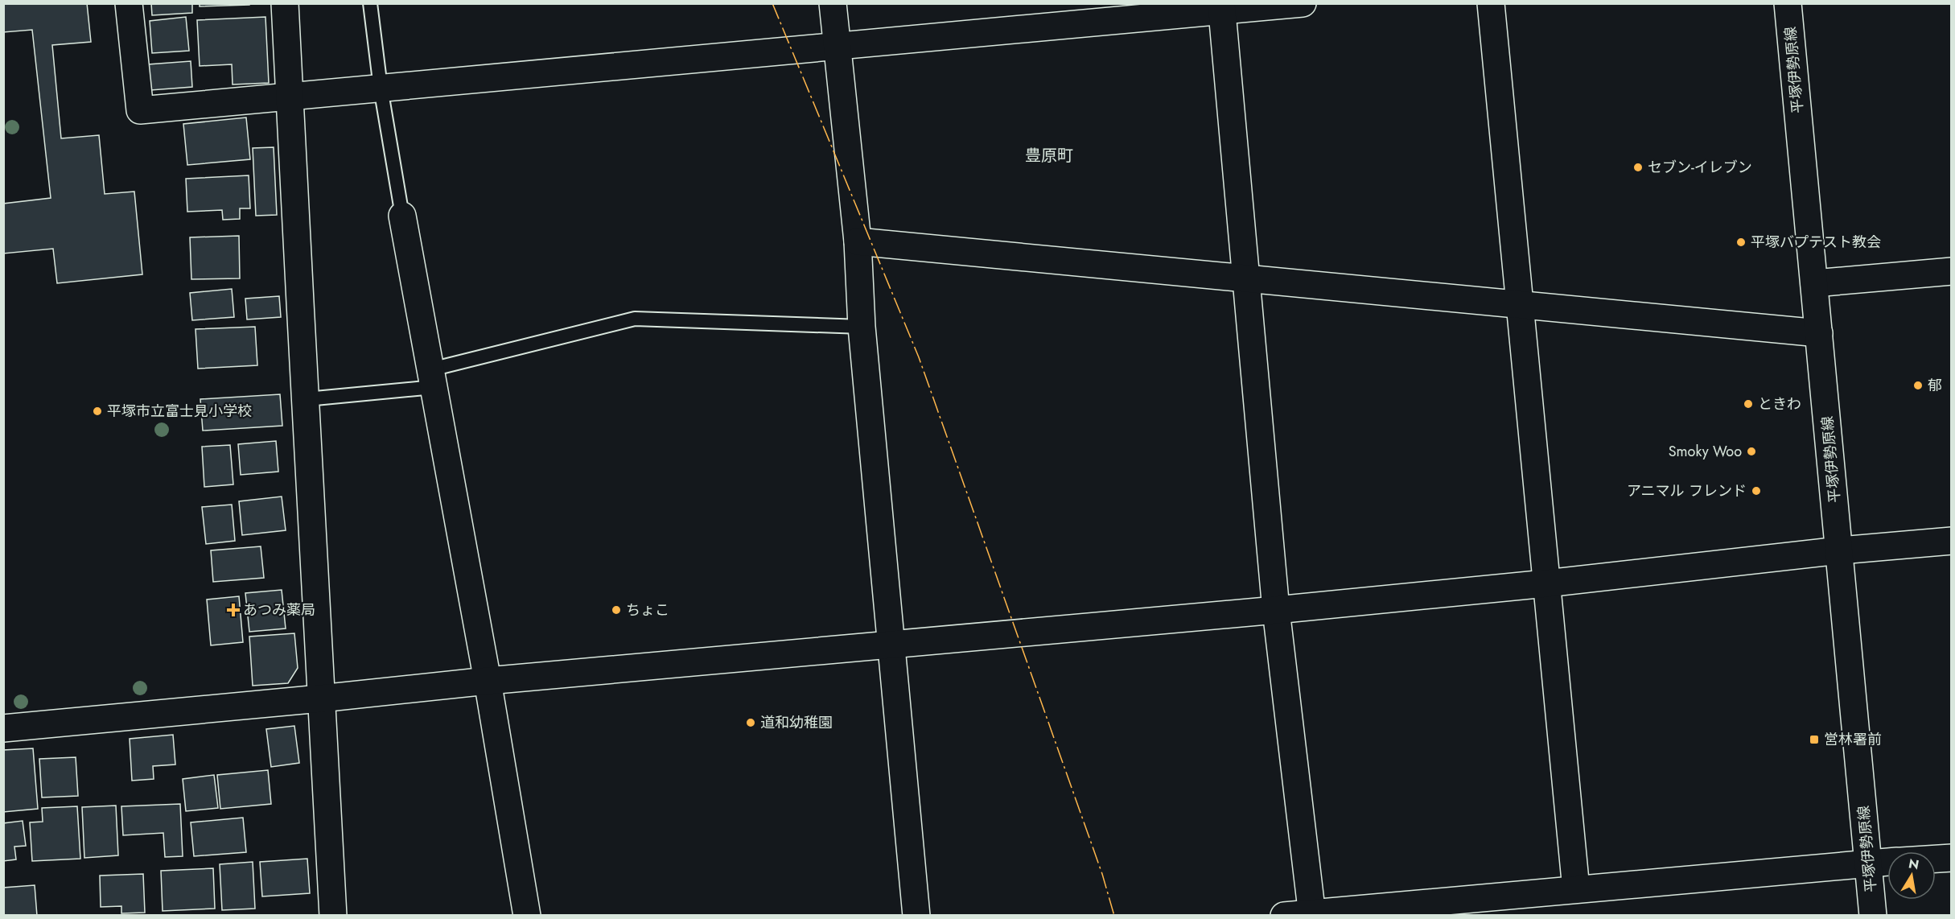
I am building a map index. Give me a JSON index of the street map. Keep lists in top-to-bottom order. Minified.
{"streets":{"street":["平塚伊勢原線"]},"districts":["豊原町"],"places":{"other":["セブン-イレブン","平塚バプテスト教会","郁","ときわ","平塚市立富士見小学校","Smoky Woo","アニマル フレンド","ちょこ","道和幼稚園"],"health":["あつみ薬局"],"transit":["営林署前"]},"north":"top"}
